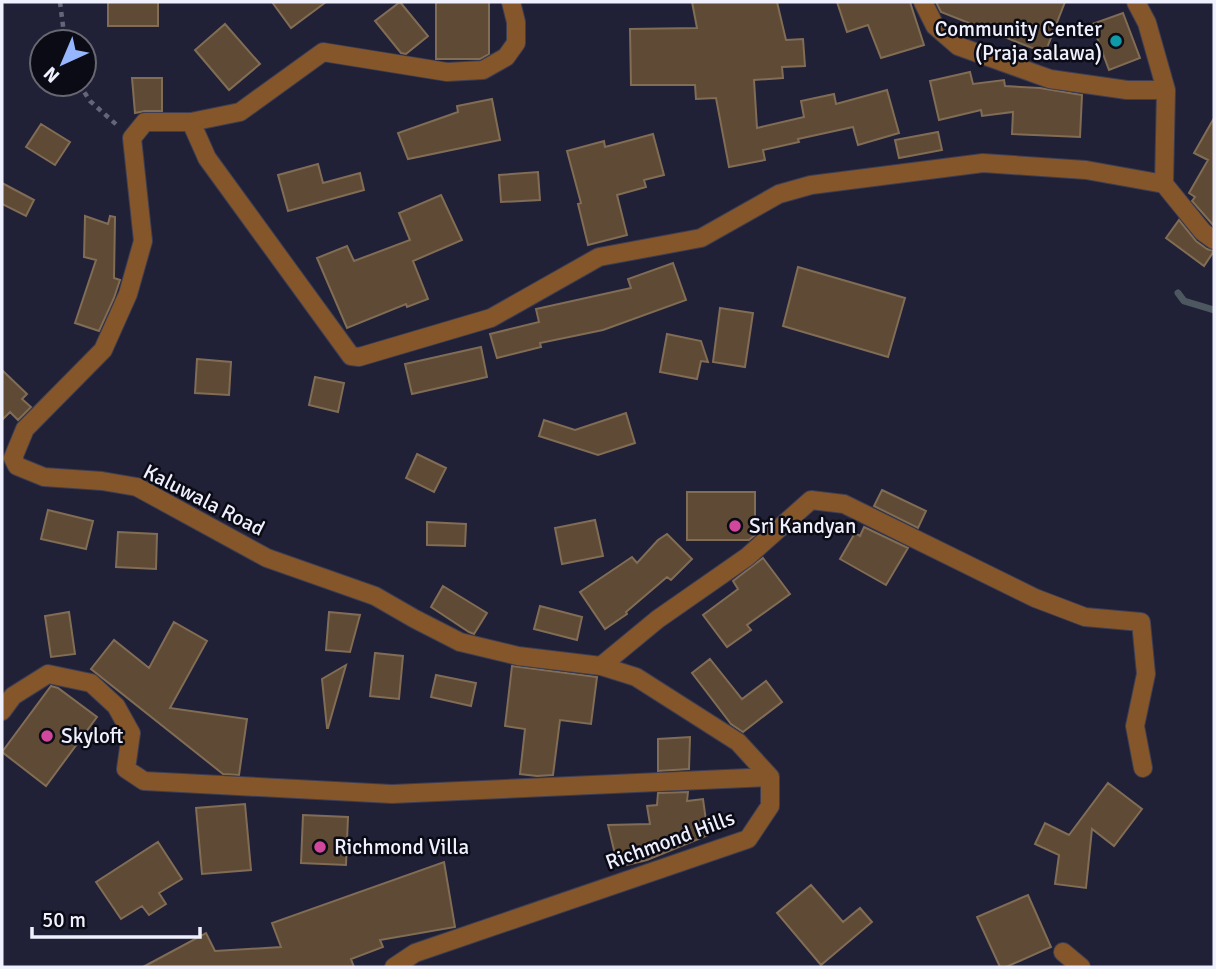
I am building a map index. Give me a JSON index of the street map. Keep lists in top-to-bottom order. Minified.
{"streets":{"street":["Kaluwala Road","Richmond Hills"]},"places":["Community Center (Praja salawa)","Sri Kandyan","Skyloft","Richmond Villa"],"scale_bar":"50 m","north":"bottom left"}
